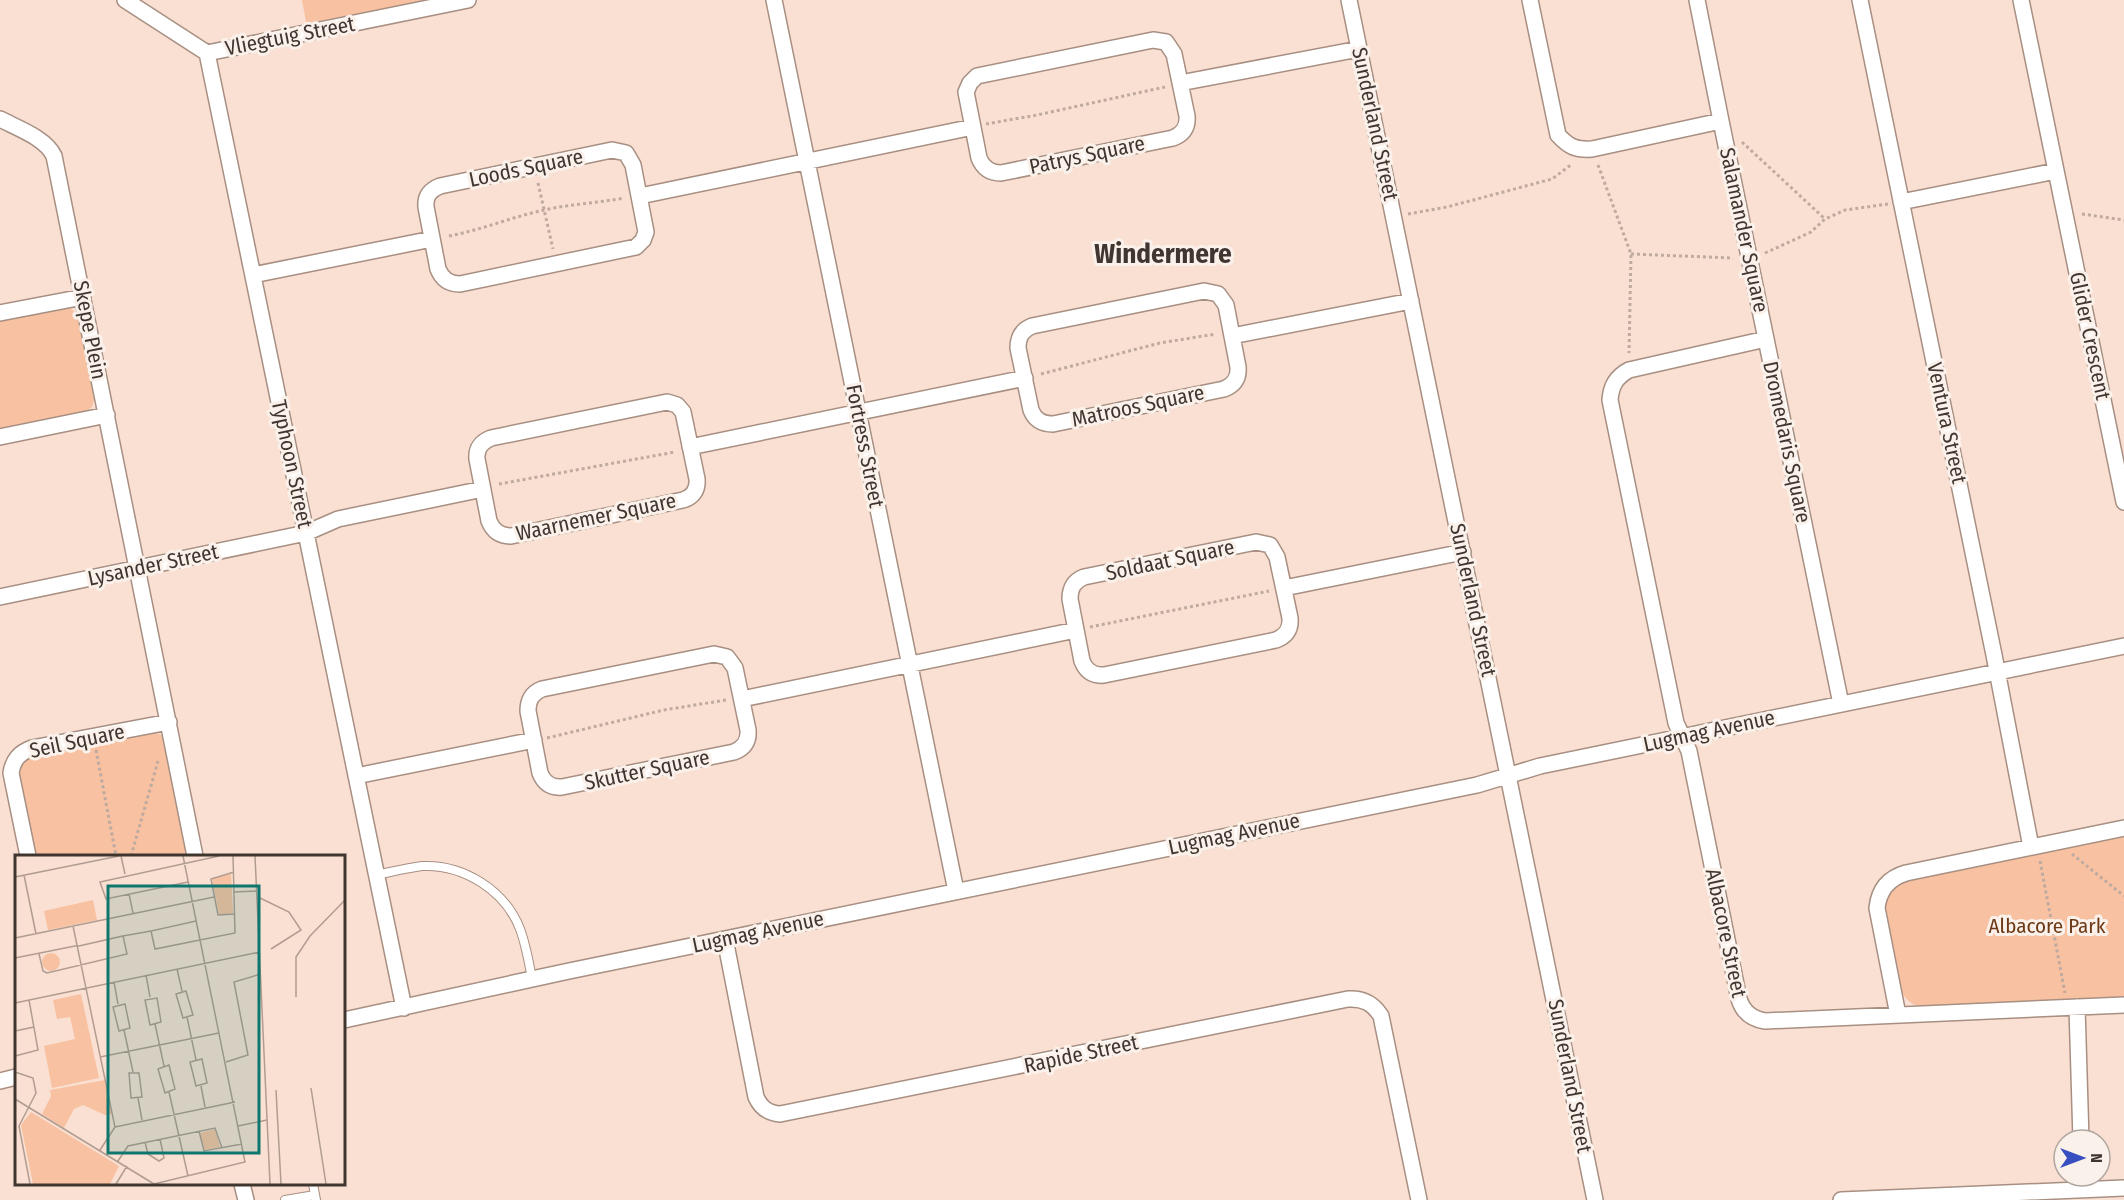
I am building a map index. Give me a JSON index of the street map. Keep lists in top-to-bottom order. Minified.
{"streets":{"street":["Vliegtuig Street","Sunderland Street","Patrys Square","Loods Square","Salamander Square","Skepe Plein","Glider Crescent","Matroos Square","Ventura Street","Dromedaris Square","Fortress Street","Typhoon Street","Waarnemer Square","Soldaat Square","Lysander Street","Lugmag Avenue","Seil Square","Skutter Square","Albacore Street","Rapide Street"]},"crossings":[["Vliegtuig Street","Typhoon Street"],["Sunderland Street","Lugmag Avenue"],["Salamander Square","Dromedaris Square"],["Skepe Plein","Lysander Street"],["Ventura Street","Lugmag Avenue"],["Dromedaris Square","Lugmag Avenue"],["Fortress Street","Lugmag Avenue"],["Typhoon Street","Lysander Street"],["Typhoon Street","Lugmag Avenue"],["Lugmag Avenue","Albacore Street"],["Lugmag Avenue","Rapide Street"]],"districts":["Windermere"],"parks":["Albacore Park"],"north":"right"}
